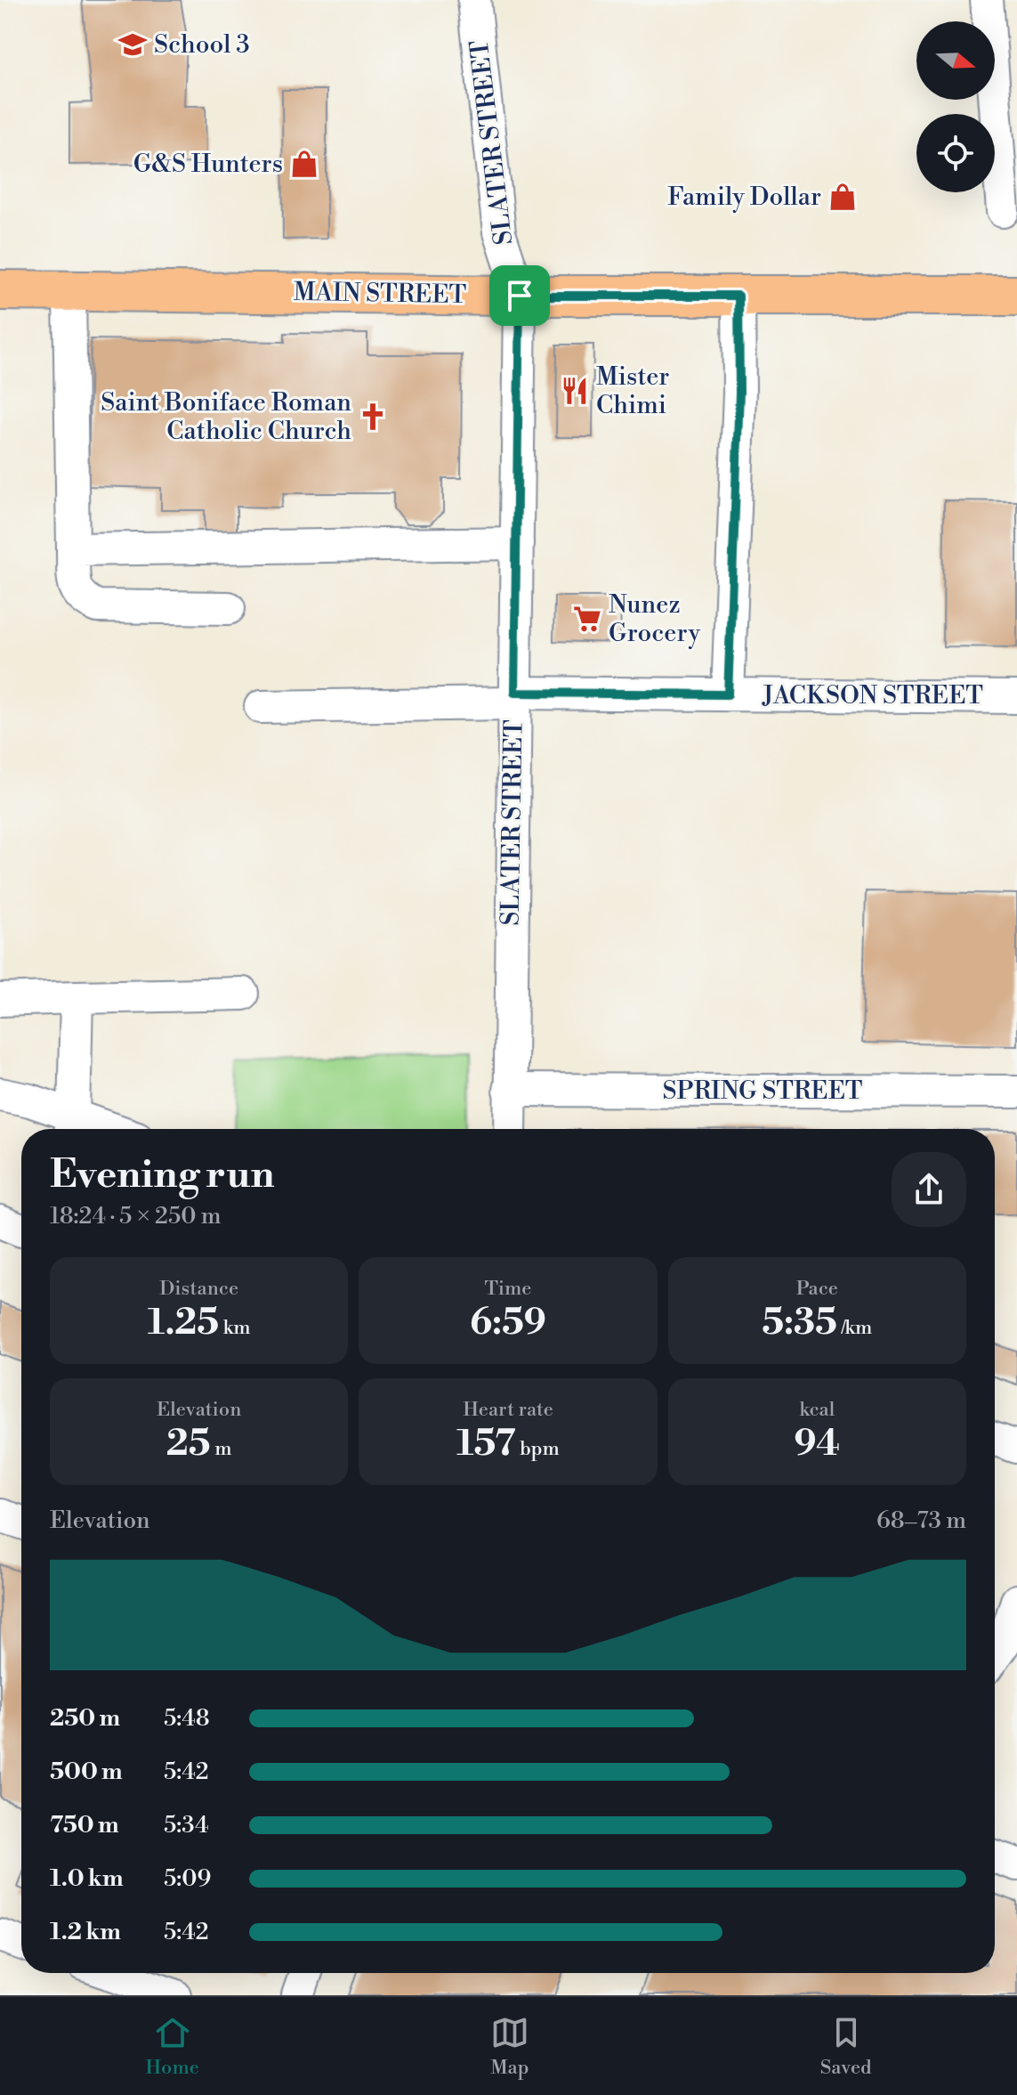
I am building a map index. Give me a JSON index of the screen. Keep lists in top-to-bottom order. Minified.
{"streets":{"main road":["MAIN STREET"],"street":["SLATER STREET","JACKSON STREET","SPRING STREET"]},"crossings":[["SLATER STREET","MAIN STREET"],["SLATER STREET","JACKSON STREET"],["SLATER STREET","SPRING STREET"]],"places":{"school or university":["School 3"],"shop":["G&S Hunters","Family Dollar"],"restaurant":["Mister Chimi"],"church":["Saint Boniface Roman Catholic Church"],"supermarket":["Nunez Grocery"]},"north":"right","page":{"heading":["Evening run","18:24 · 5 × 250 m"],"stats":[["Distance","1.25 km"],["Time","6:59"],["Pace","5:35 /km"],["Elevation","25 m"],["Heart rate","157 bpm"],["kcal","94"]],"chart":["Elevation","68–73 m"],"list":[{"name":"250 m","note":"5:48"},{"name":"500 m","note":"5:42"},{"name":"750 m","note":"5:34"},{"name":"1.0 km","note":"5:09"},{"name":"1.2 km","note":"5:42"}],"tabs":["Home","Map","Saved"]}}
